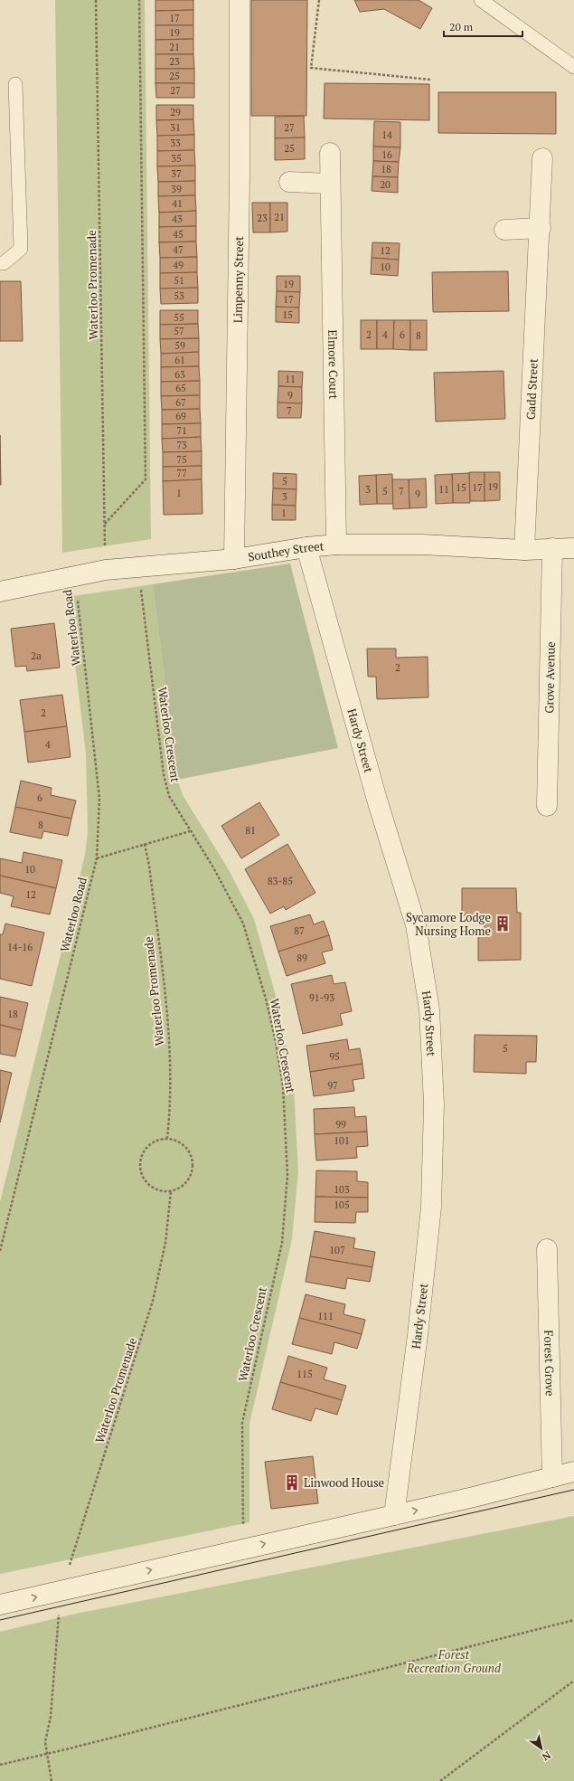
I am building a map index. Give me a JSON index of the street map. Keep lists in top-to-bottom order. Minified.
{"streets":{"street":["Limpenny Street","Elmore Court","Gadd Street","Southey Street","Grove Avenue","Hardy Street","Forest Grove"],"path":["Waterloo Promenade","Waterloo Road","Waterloo Crescent"]},"crossings":[["Limpenny Street","Southey Street"],["Waterloo Promenade","Southey Street"],["Elmore Court","Southey Street"],["Gadd Street","Southey Street"],["Southey Street","Waterloo Road"],["Southey Street","Grove Avenue"],["Southey Street","Waterloo Crescent"],["Southey Street","Hardy Street"]],"parks":["Forest Recreation Ground"],"places":{"building":["Sycamore Lodge Nursing Home","Linwood House"]},"house_numbers":["17","19","21","23","25","27","29","31","27","14","33","25","16","35","18","37","20","39","41","21","23","43","45","47","12","49","10","51","19","53","17","15","55","57","2","4","6","8","59","61","63","11","65","9","67","7","69","71","73","75","77","5","19","15","17","3","11","5","7","1","9","3","1","2a","2","2","4","6","8","81","10","83-85","12","87","14-16","89","91-93","18","5","95","97","99","101","103","105","107","111","115"],"scale_bar":"20 m","north":"bottom right"}
